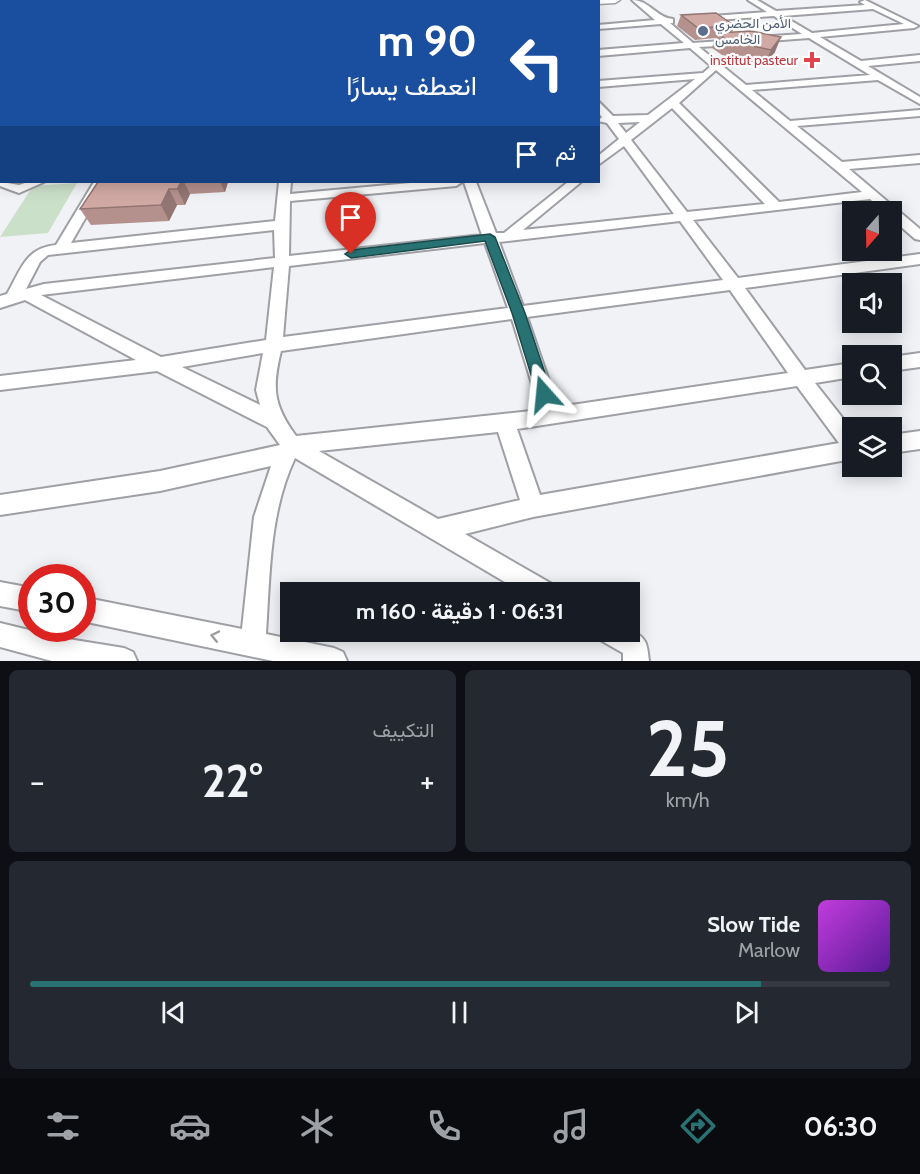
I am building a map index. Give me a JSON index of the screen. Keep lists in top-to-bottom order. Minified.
{"places":{"other":["الأمن الحضري الخامس"],"health":["institut pasteur"]},"north":"bottom","page":{"turn":["90 m","انعطف يسارًا"],"then":"ثم","limit":"30","trip":"06:31 · 1 دقيقة · 160 m","tile":[["25","km/h"],"التكييف"],"heat":["−","22°","+"],"song":["Slow Tide","Marlow"],"tabs":"06:30"}}
